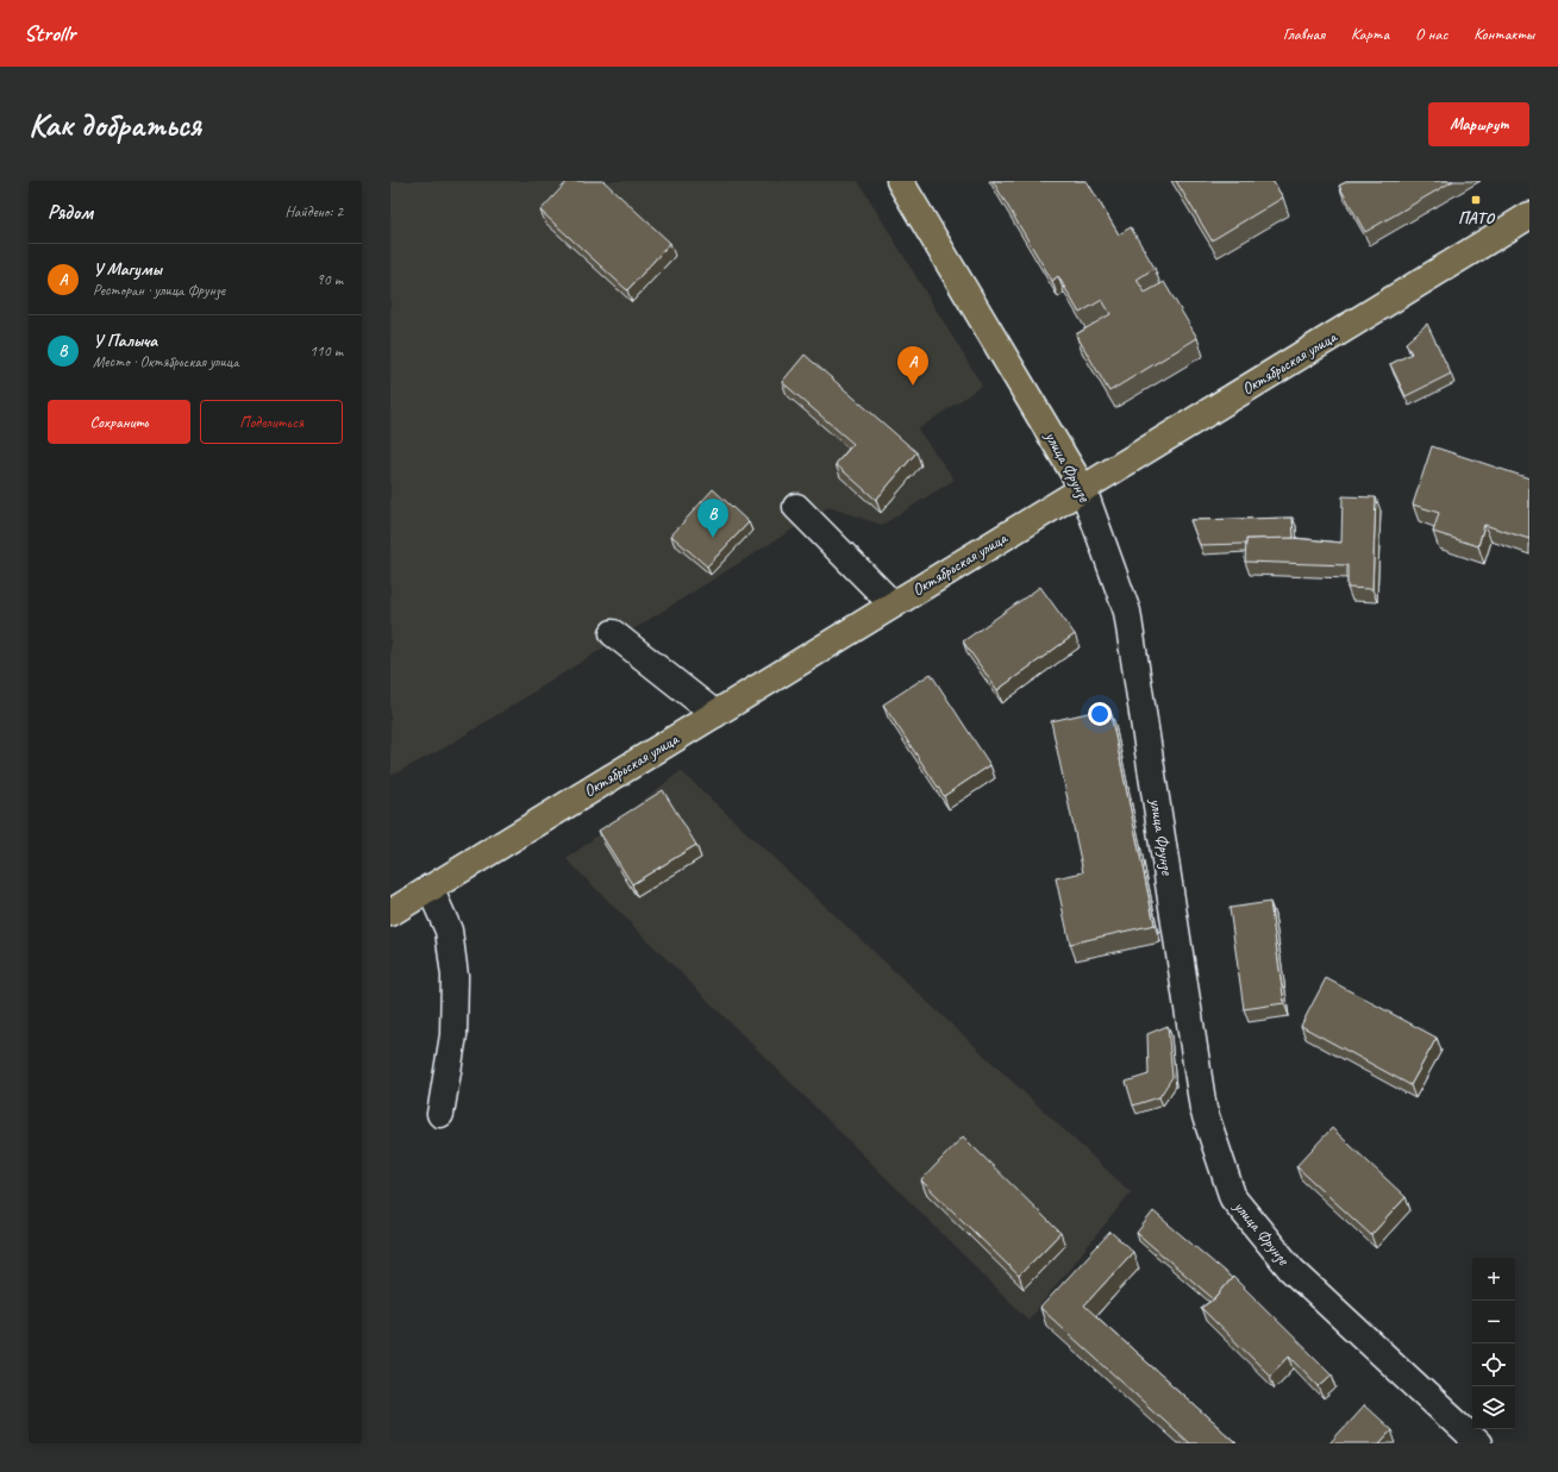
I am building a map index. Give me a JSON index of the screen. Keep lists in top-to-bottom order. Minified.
{"streets":{"main road":["Октябрьская улица","улица Фрунзе"]},"crossings":[["Октябрьская улица","улица Фрунзе"]],"places":{"transit":["ПАТО"]},"page":{"header":"Strollr","nav":["Главная","Карта","О нас","Контакты"],"buttons":["Маршрут",["Сохранить","Поделиться"]],"title":"Как добраться","heading":["Рядом","Найдено: 2"],"list":[{"mark":"A","name":"У Магумы","note":"Ресторан · улица Фрунзе","value":"90 m"},{"mark":"B","name":"У Палыча","note":"Место · Октябрьская улица","value":"110 m"}],"pins":["A","B"],"map_buttons":["+","−"]}}
